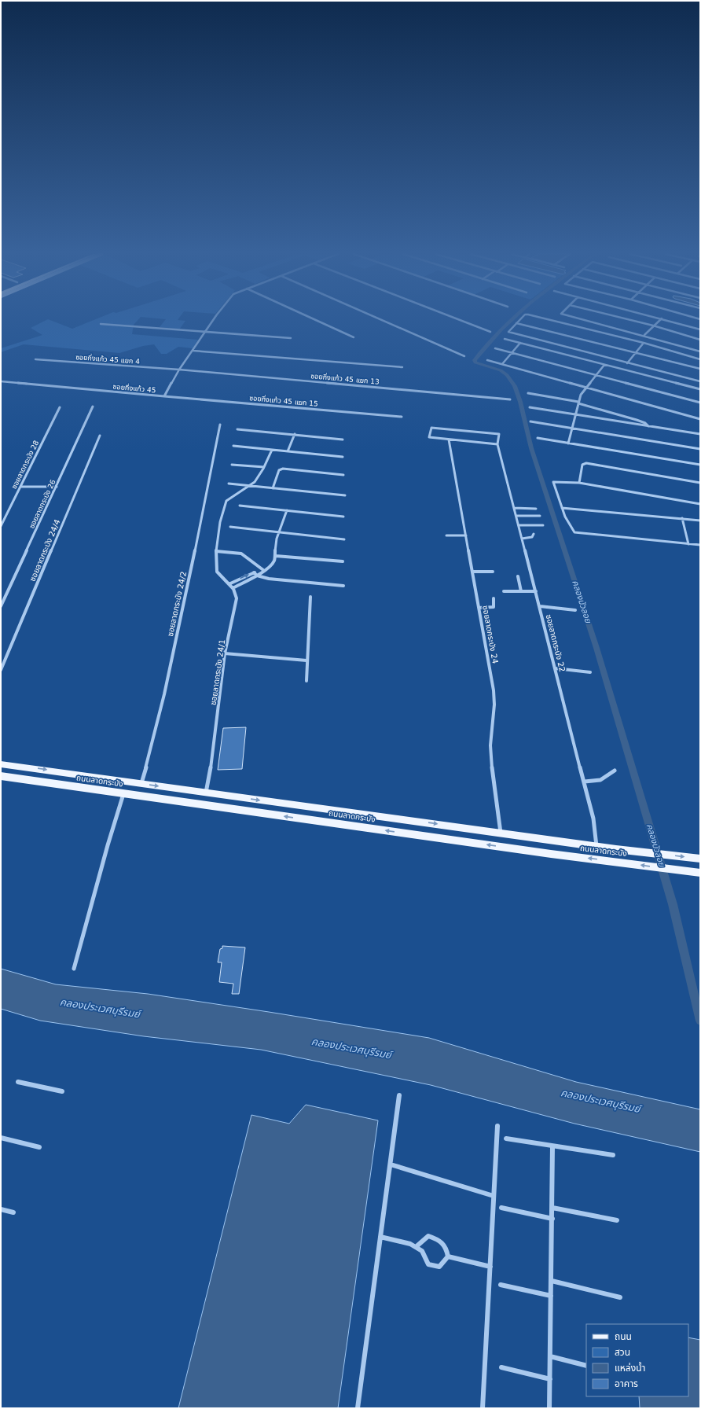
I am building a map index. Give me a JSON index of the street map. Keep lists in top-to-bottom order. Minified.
{"streets":{"main road":["ถนนลาดกระบัง"],"street":["ซอยกิ่งแก้ว 45 แยก 4","ซอยกิ่งแก้ว 45 แยก 13","ซอยกิ่งแก้ว 45","ซอยกิ่งแก้ว 45 แยก 15","ซอยลาดกระบัง 28","ซอยลาดกระบัง 26","ซอยลาดกระบัง 24/4","ซอยลาดกระบัง 24/2","ซอยลาดกระบัง 24","ซอยลาดกระบัง 22","ซอยลาดกระบัง 24/1"]},"crossings":[["ซอยกิ่งแก้ว 45 แยก 4","ซอยกิ่งแก้ว 45 แยก 13"],["ซอยกิ่งแก้ว 45 แยก 4","ซอยกิ่งแก้ว 45"],["ซอยกิ่งแก้ว 45 แยก 13","ซอยกิ่งแก้ว 45"],["ซอยกิ่งแก้ว 45","ซอยกิ่งแก้ว 45 แยก 15"],["ซอยลาดกระบัง 24/2","ถนนลาดกระบัง"],["ซอยลาดกระบัง 24","ซอยลาดกระบัง 22"],["ซอยลาดกระบัง 24","ถนนลาดกระบัง"],["ซอยลาดกระบัง 22","ถนนลาดกระบัง"],["ซอยลาดกระบัง 24/1","ถนนลาดกระบัง"]],"water":["คลองบัวลอย","คลองประเวศบุรีรมย์"],"legend":["ถนน","สวน","แหล่งน้ำ","อาคาร"]}
